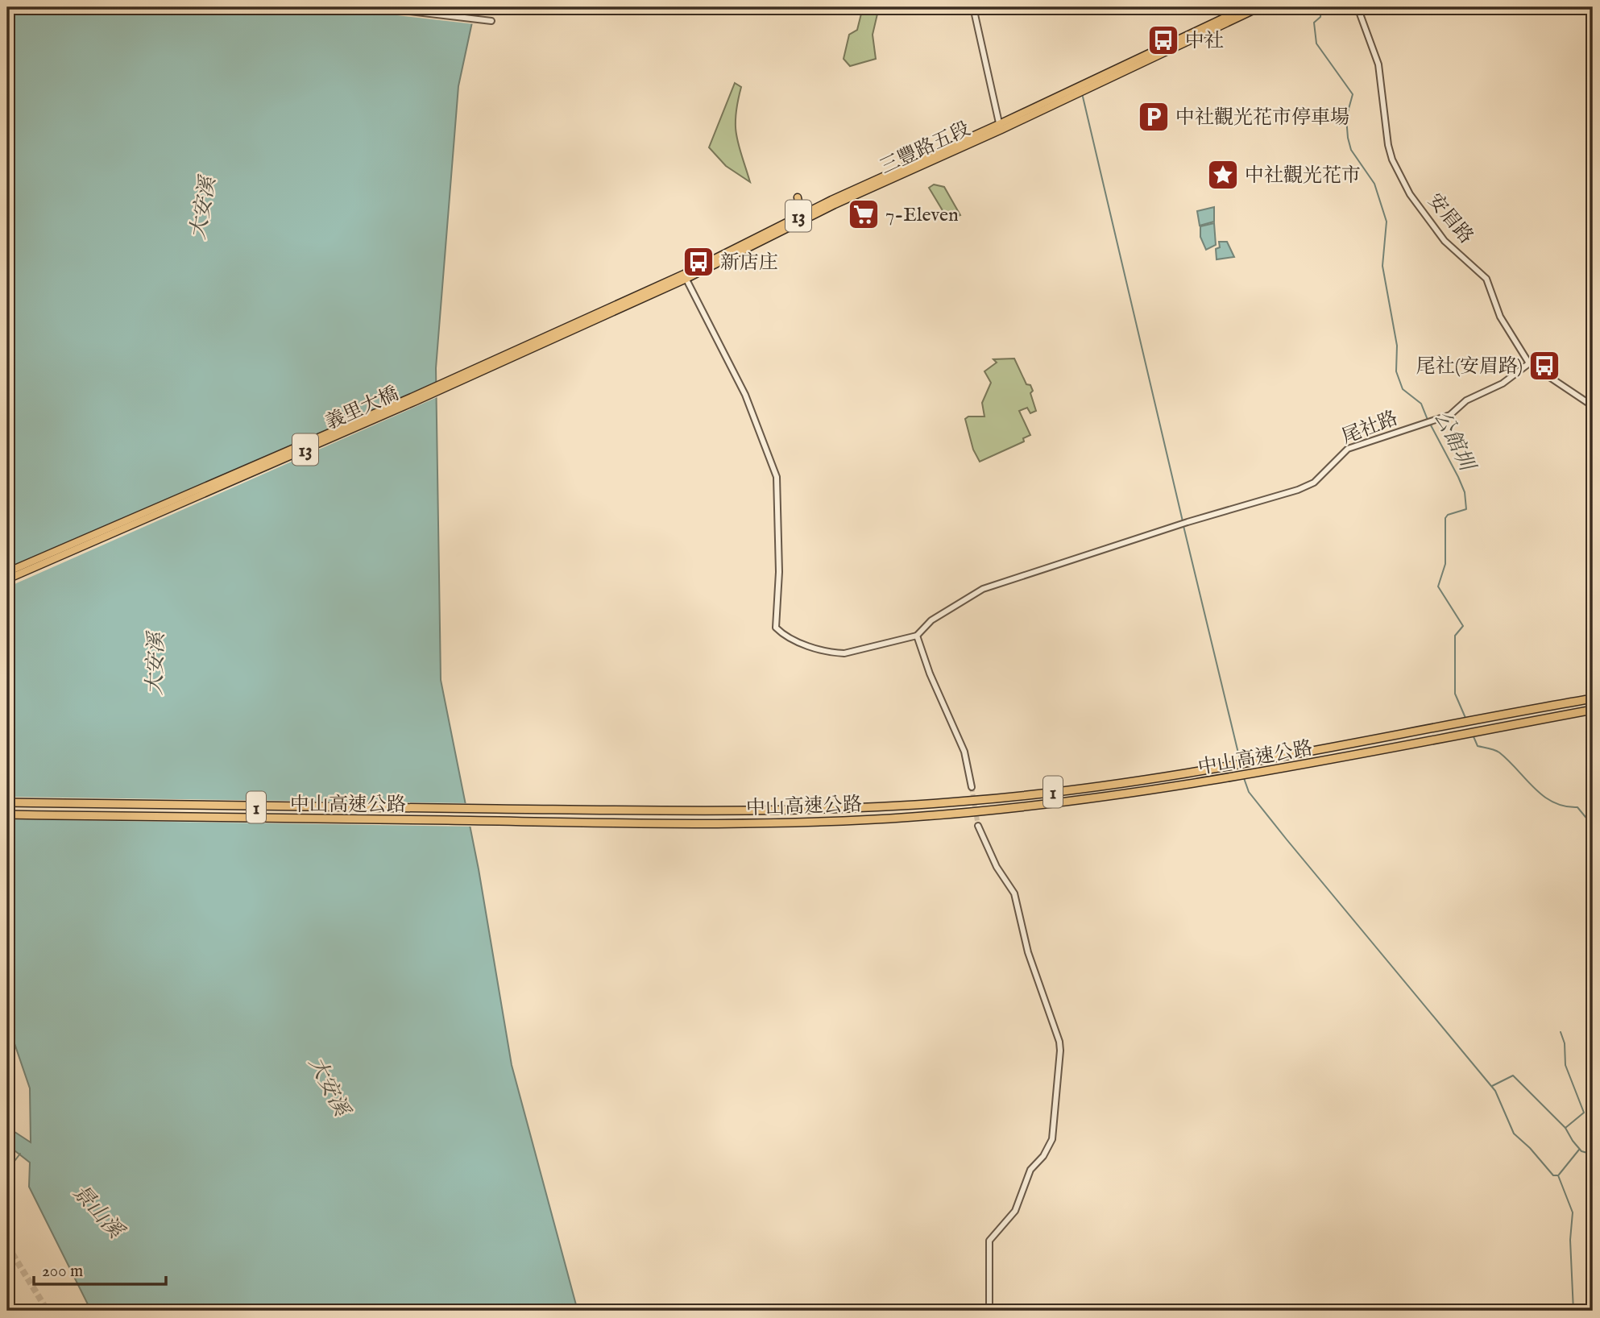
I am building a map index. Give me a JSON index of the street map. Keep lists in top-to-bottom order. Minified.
{"streets":{"highway":["中山高速公路","1"],"main road":["三豐路五段","13","義里大橋"],"street":["安眉路","尾社路"]},"crossings":[["三豐路五段","義里大橋"],["安眉路","尾社路"]],"water":["大安溪","公館圳","景山溪"],"places":{"bus stop":["中社","新店庄","尾社(安眉路)"],"parking":["中社觀光花市停車場"],"place":["中社觀光花市"],"supermarket":["7-Eleven"]},"scale_bar":"200 m"}
